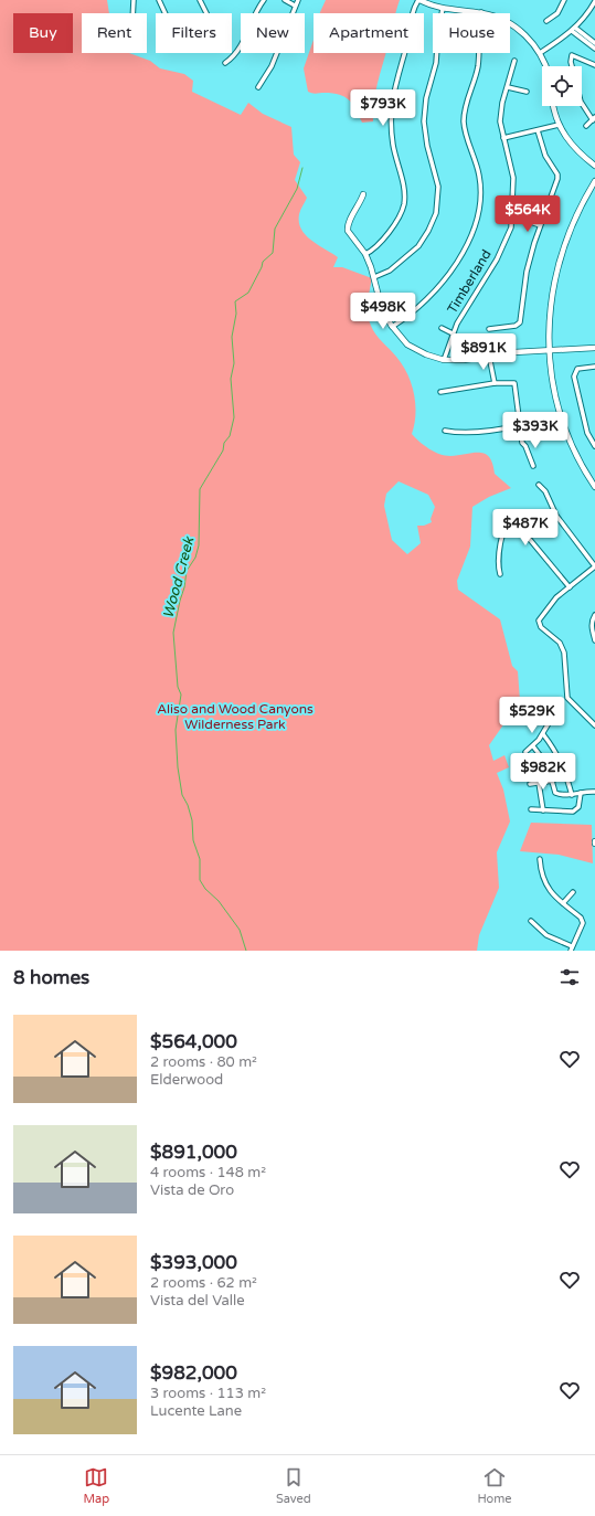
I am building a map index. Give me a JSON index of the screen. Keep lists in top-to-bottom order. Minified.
{"streets":{"street":["Timberland"]},"water":["Wood Creek"],"parks":["Aliso and Wood Canyons Wilderness Park"],"page":{"chip":["Buy","Rent","Filters","New","Apartment","House"],"price":["$793K","$564K","$498K","$891K","$393K","$487K","$529K","$982K"],"heading":"8 homes","list":[{"name":"$564,000","note":"2 rooms · 80 m² · Elderwood"},{"name":"$891,000","note":"4 rooms · 148 m² · Vista de Oro"},{"name":"$393,000","note":"2 rooms · 62 m² · Vista del Valle"},{"name":"$982,000","note":"3 rooms · 113 m² · Lucente Lane"}],"tabs":["Map","Saved","Home"]}}
